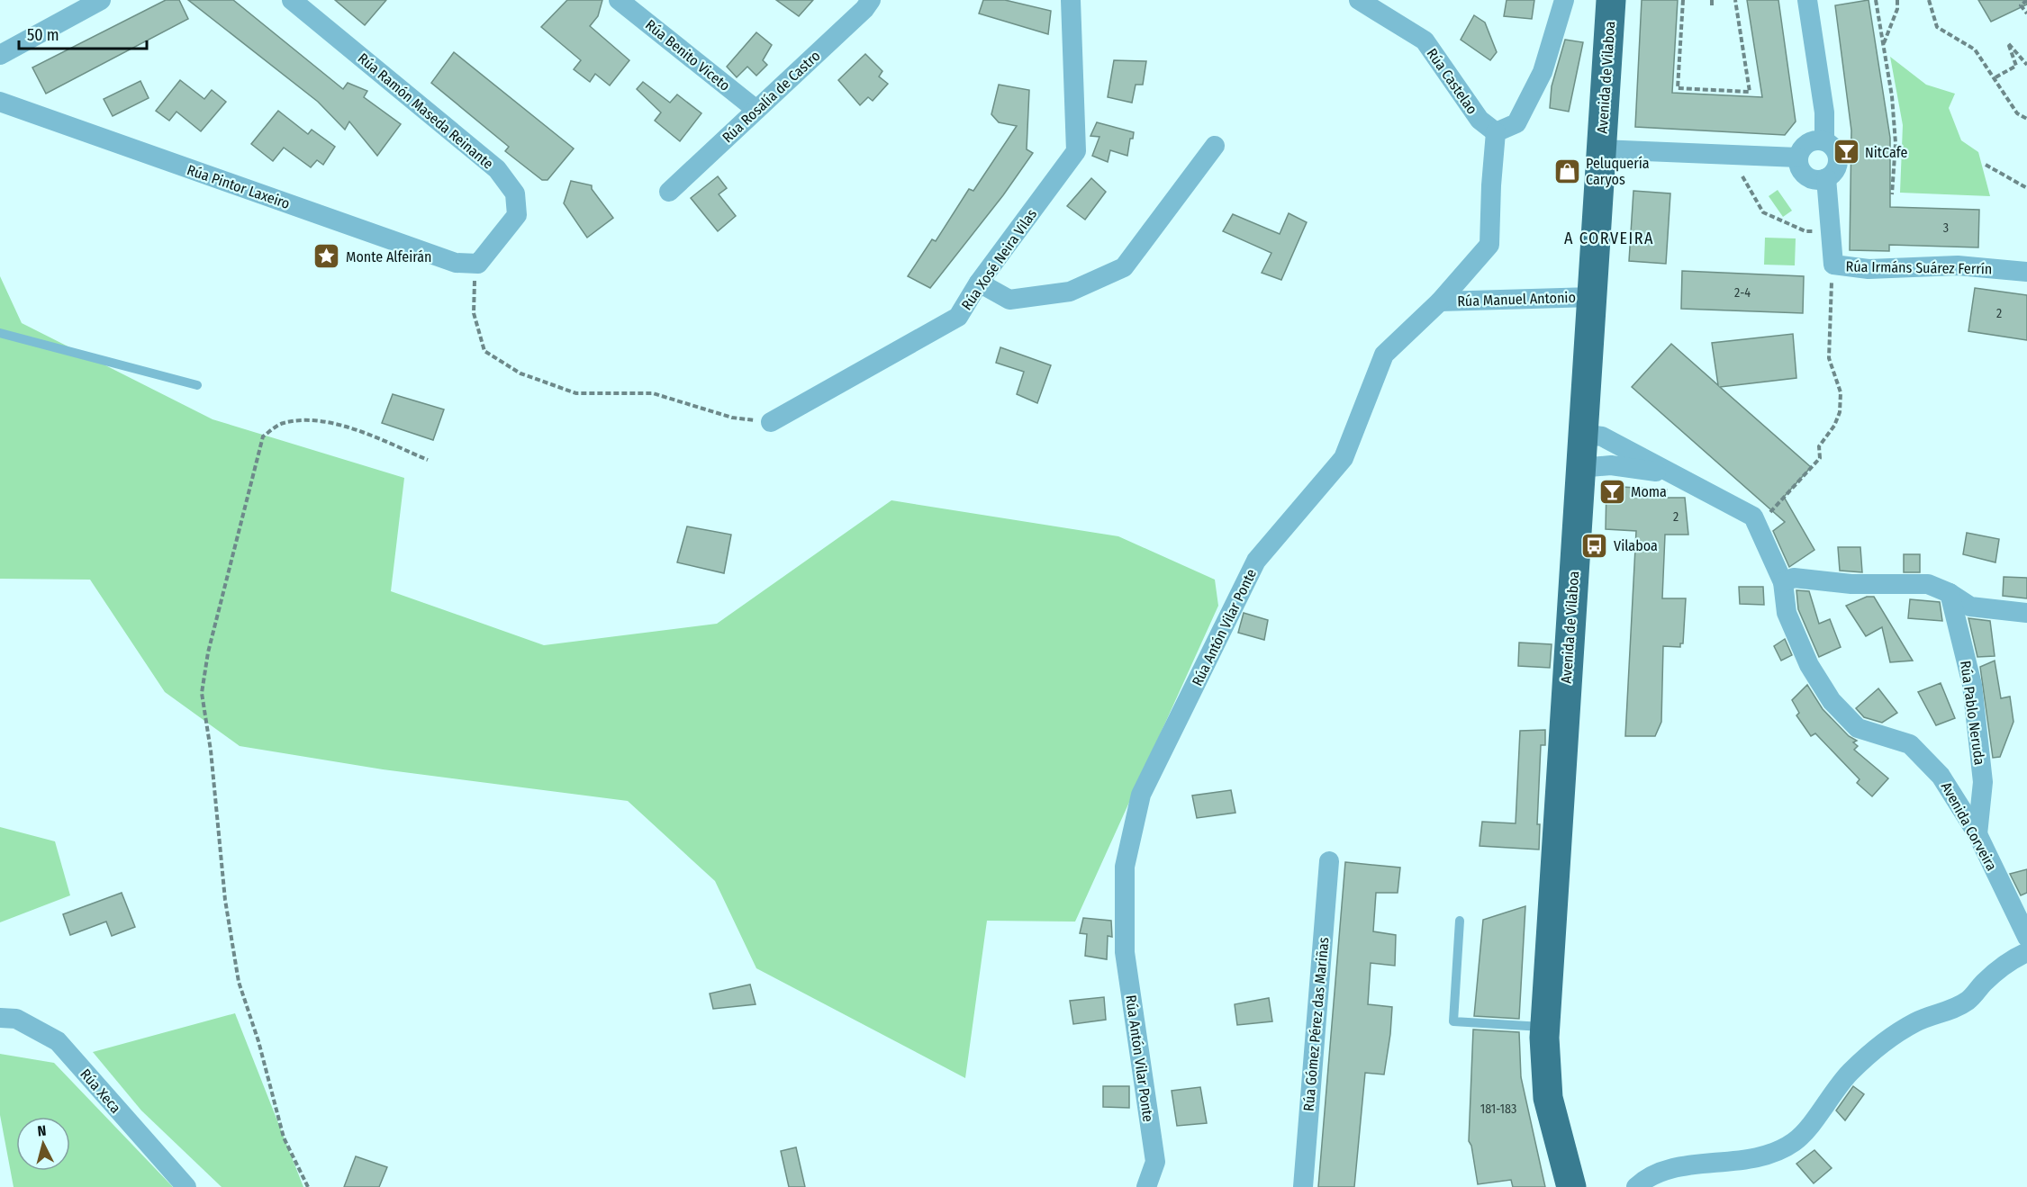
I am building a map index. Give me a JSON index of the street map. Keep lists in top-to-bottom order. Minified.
{"streets":{"highway":["Avenida de Vilaboa"],"street":["Rúa Benito Viceto","Rúa Castelao","Rúa Rosalía de Castro","Rúa Ramón Maseda Reinante","Rúa Pintor Laxeiro","Rúa Xosé Neira Vilas","Rúa Irmáns Suárez Ferrín","Rúa Manuel Antonio","Rúa Antón Vilar Ponte","Rúa Pablo Neruda","Avenida Corveira","Rúa Gómez Pérez das Mariñas","Rúa Xeca"]},"crossings":[["Rúa Benito Viceto","Rúa Rosalía de Castro"],["Avenida de Vilaboa","Rúa Manuel Antonio"],["Avenida de Vilaboa","Avenida Corveira"],["Rúa Castelao","Rúa Antón Vilar Ponte"],["Rúa Ramón Maseda Reinante","Rúa Pintor Laxeiro"],["Rúa Manuel Antonio","Rúa Antón Vilar Ponte"],["Rúa Pablo Neruda","Avenida Corveira"]],"districts":["A CORVEIRA"],"places":{"bar":["NitCafe","Moma"],"shop":["Peluquería Caryos"],"place":["Monte Alfeirán"],"bus stop":["Vilaboa"]},"house_numbers":["3","2-4","2","2","181-183"],"scale_bar":"50 m","north":"top"}
